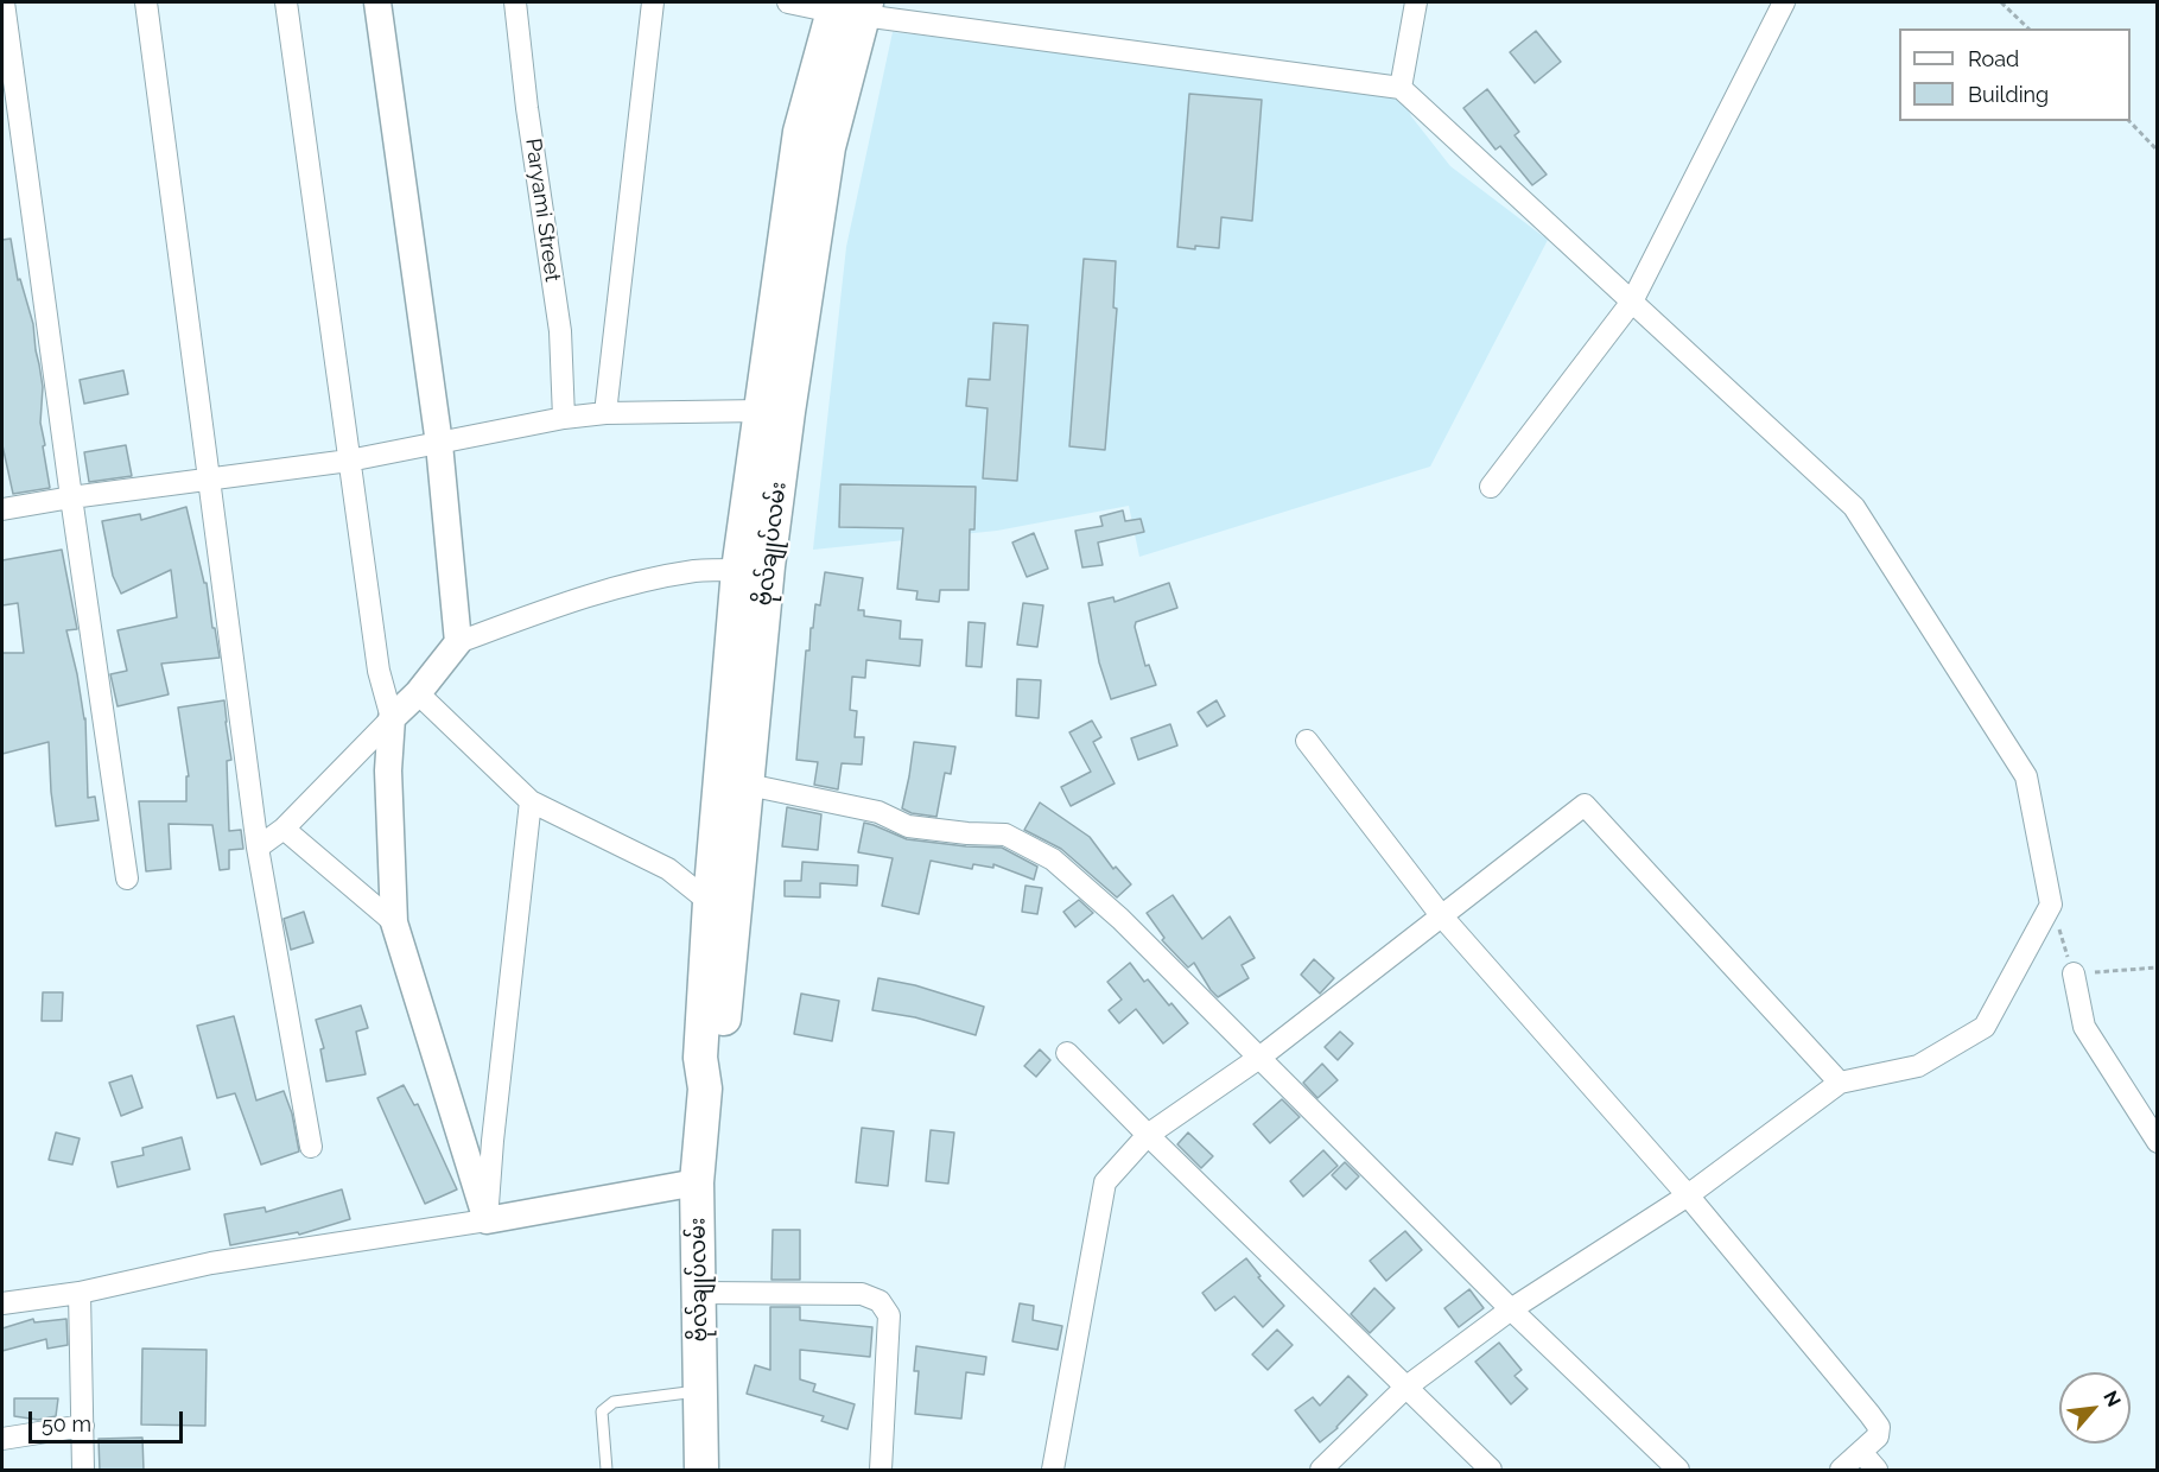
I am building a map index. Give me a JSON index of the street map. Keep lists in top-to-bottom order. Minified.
{"streets":{"main road":["ဗိုလ်ချုပ်လမ်း"],"street":["Paryami Street"]},"legend":["Road","Building"],"scale_bar":"50 m","north":"top right"}
